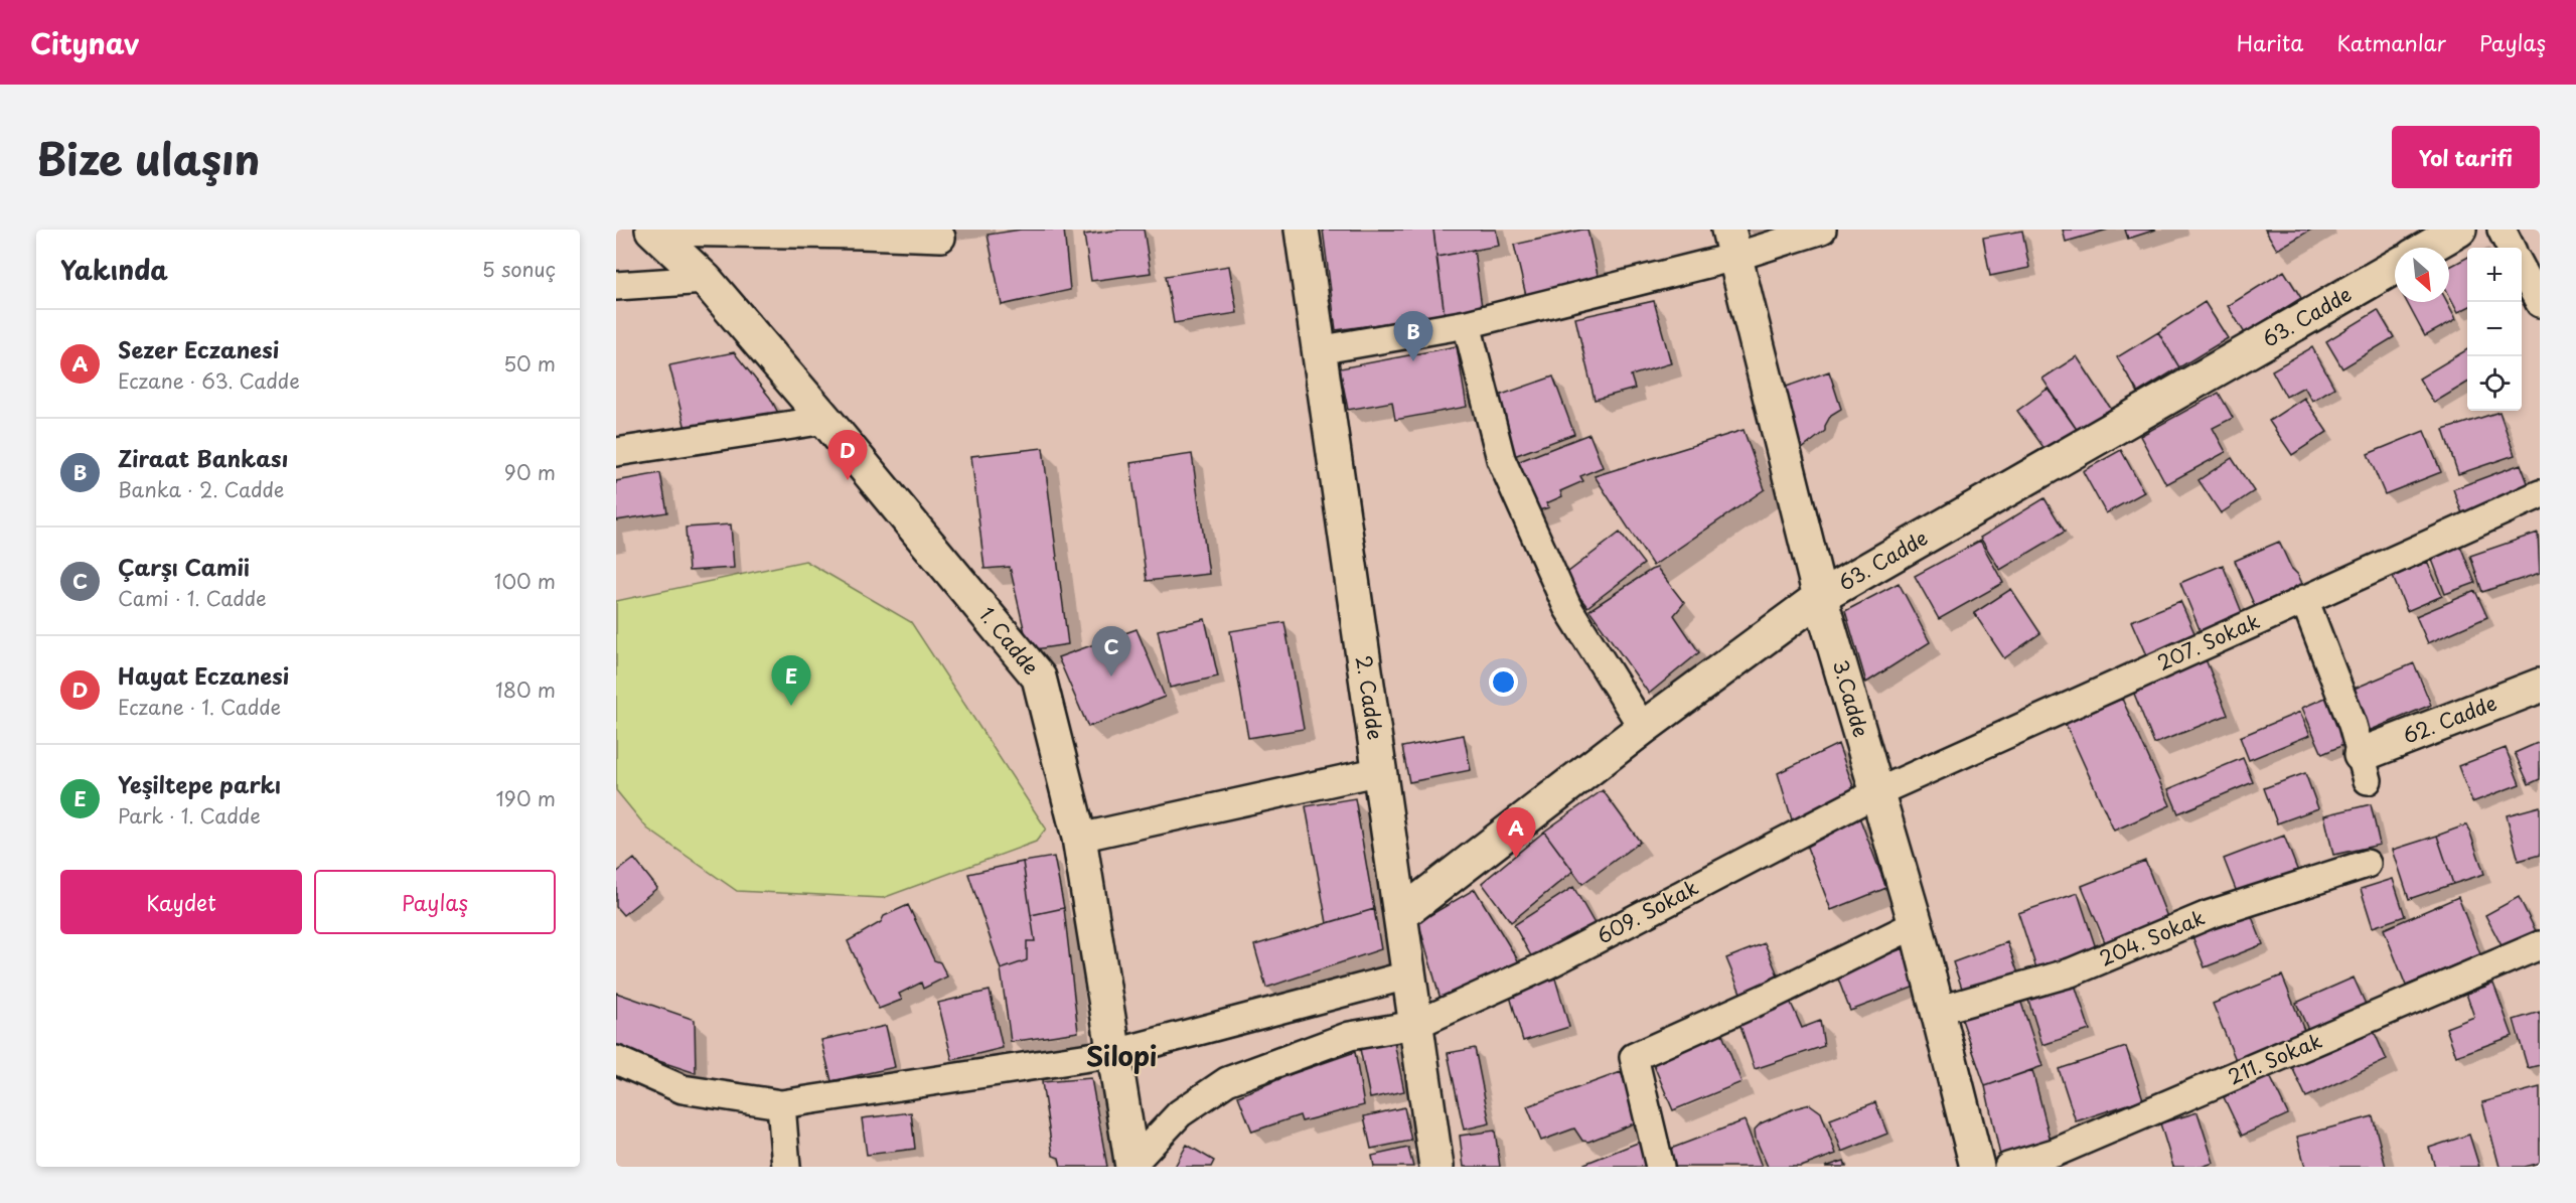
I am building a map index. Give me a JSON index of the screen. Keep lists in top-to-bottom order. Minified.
{"streets":{"street":["63. Cadde","1. Cadde","207. Sokak","2. Cadde","3.Cadde","62. Cadde","609. Sokak","204. Sokak","211. Sokak"]},"crossings":[["63. Cadde","2. Cadde"],["63. Cadde","3.Cadde"],["1. Cadde","609. Sokak"],["207. Sokak","3.Cadde"],["207. Sokak","609. Sokak"],["2. Cadde","609. Sokak"],["3.Cadde","609. Sokak"],["3.Cadde","204. Sokak"]],"districts":["Silopi"],"north":"bottom right","page":{"header":"Citynav","nav":["Harita","Katmanlar","Paylaş"],"title":"Bize ulaşın","buttons":["Yol tarifi",["Kaydet","Paylaş"]],"heading":["Yakında","5 sonuç"],"map_buttons":["+","−"],"list":[{"mark":"A","name":"Sezer Eczanesi","note":"Eczane · 63. Cadde","value":"50 m"},{"mark":"B","name":"Ziraat Bankası","note":"Banka · 2. Cadde","value":"90 m"},{"mark":"C","name":"Çarşı Camii","note":"Cami · 1. Cadde","value":"100 m"},{"mark":"D","name":"Hayat Eczanesi","note":"Eczane · 1. Cadde","value":"180 m"},{"mark":"E","name":"Yeşiltepe parkı","note":"Park · 1. Cadde","value":"190 m"}],"pins":["B","D","C","E","A"]}}
